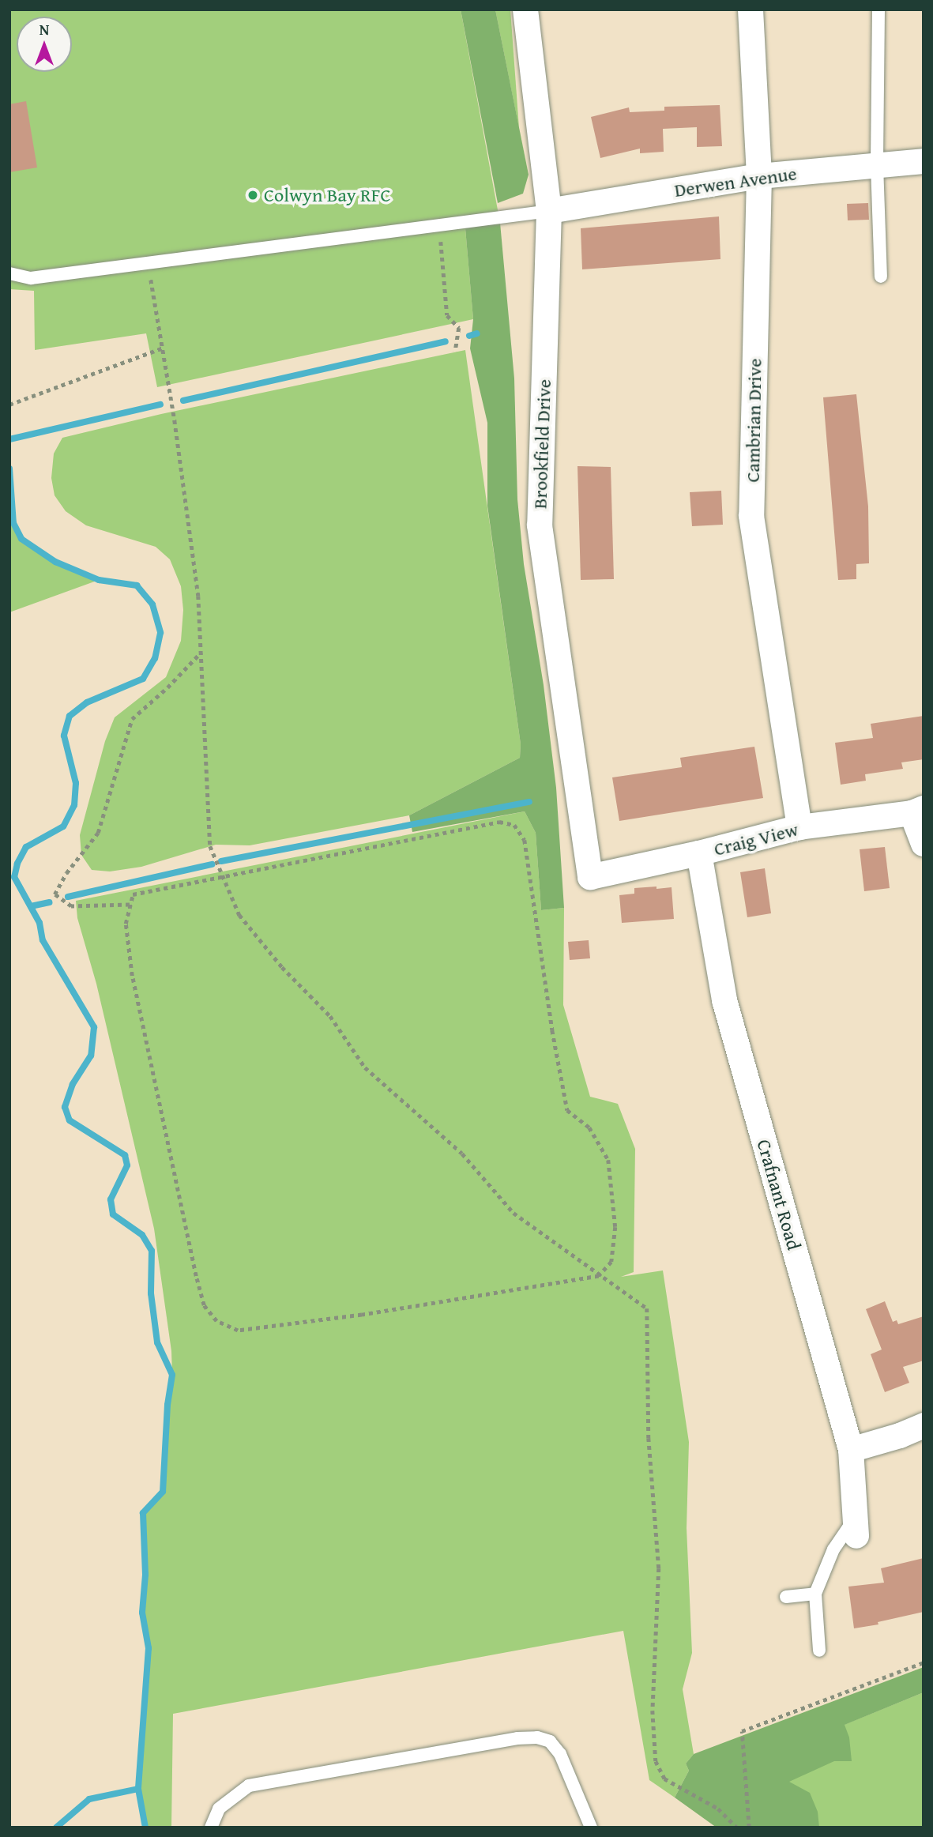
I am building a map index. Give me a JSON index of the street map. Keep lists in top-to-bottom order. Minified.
{"streets":{"street":["Derwen Avenue","Cambrian Drive","Brookfield Drive","Craig View","Crafnant Road"]},"crossings":[["Derwen Avenue","Cambrian Drive"],["Derwen Avenue","Brookfield Drive"],["Cambrian Drive","Craig View"],["Brookfield Drive","Craig View"],["Craig View","Crafnant Road"]],"places":["Colwyn Bay RFC"],"north":"top"}
